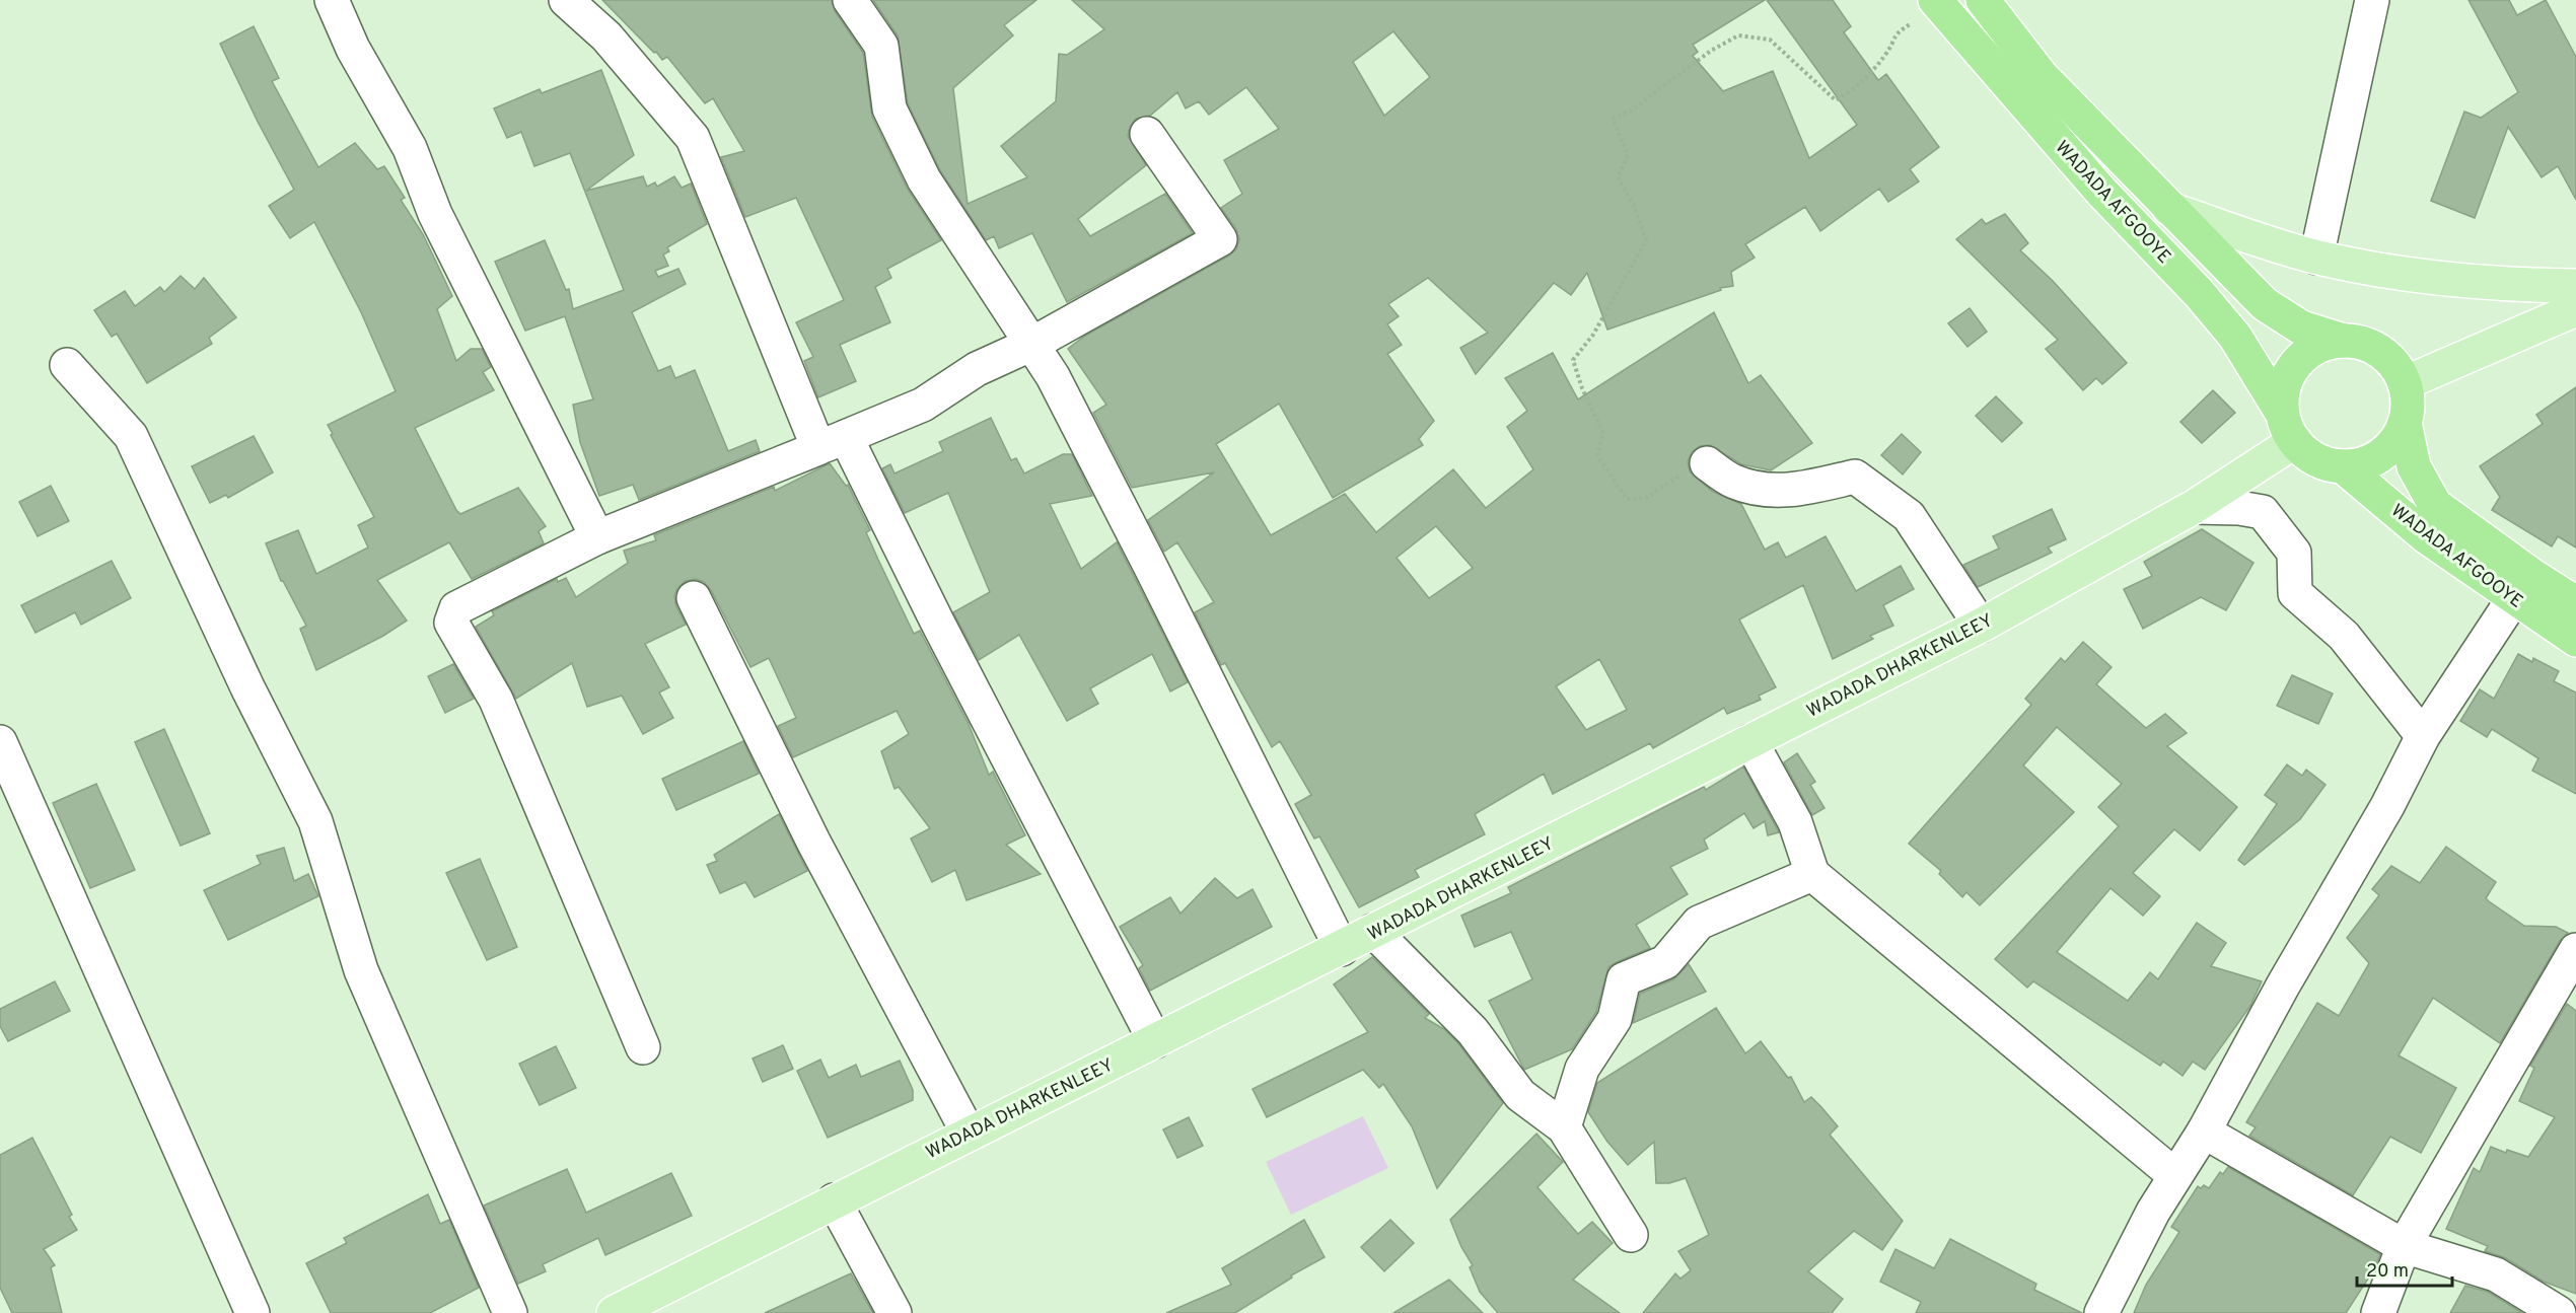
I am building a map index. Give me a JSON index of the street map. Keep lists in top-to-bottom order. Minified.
{"streets":{"highway":["WADADA AFGOOYE"],"main road":["WADADA DHARKENLEEY"]},"crossings":[["WADADA AFGOOYE","WADADA DHARKENLEEY"]],"scale_bar":"20 m"}
